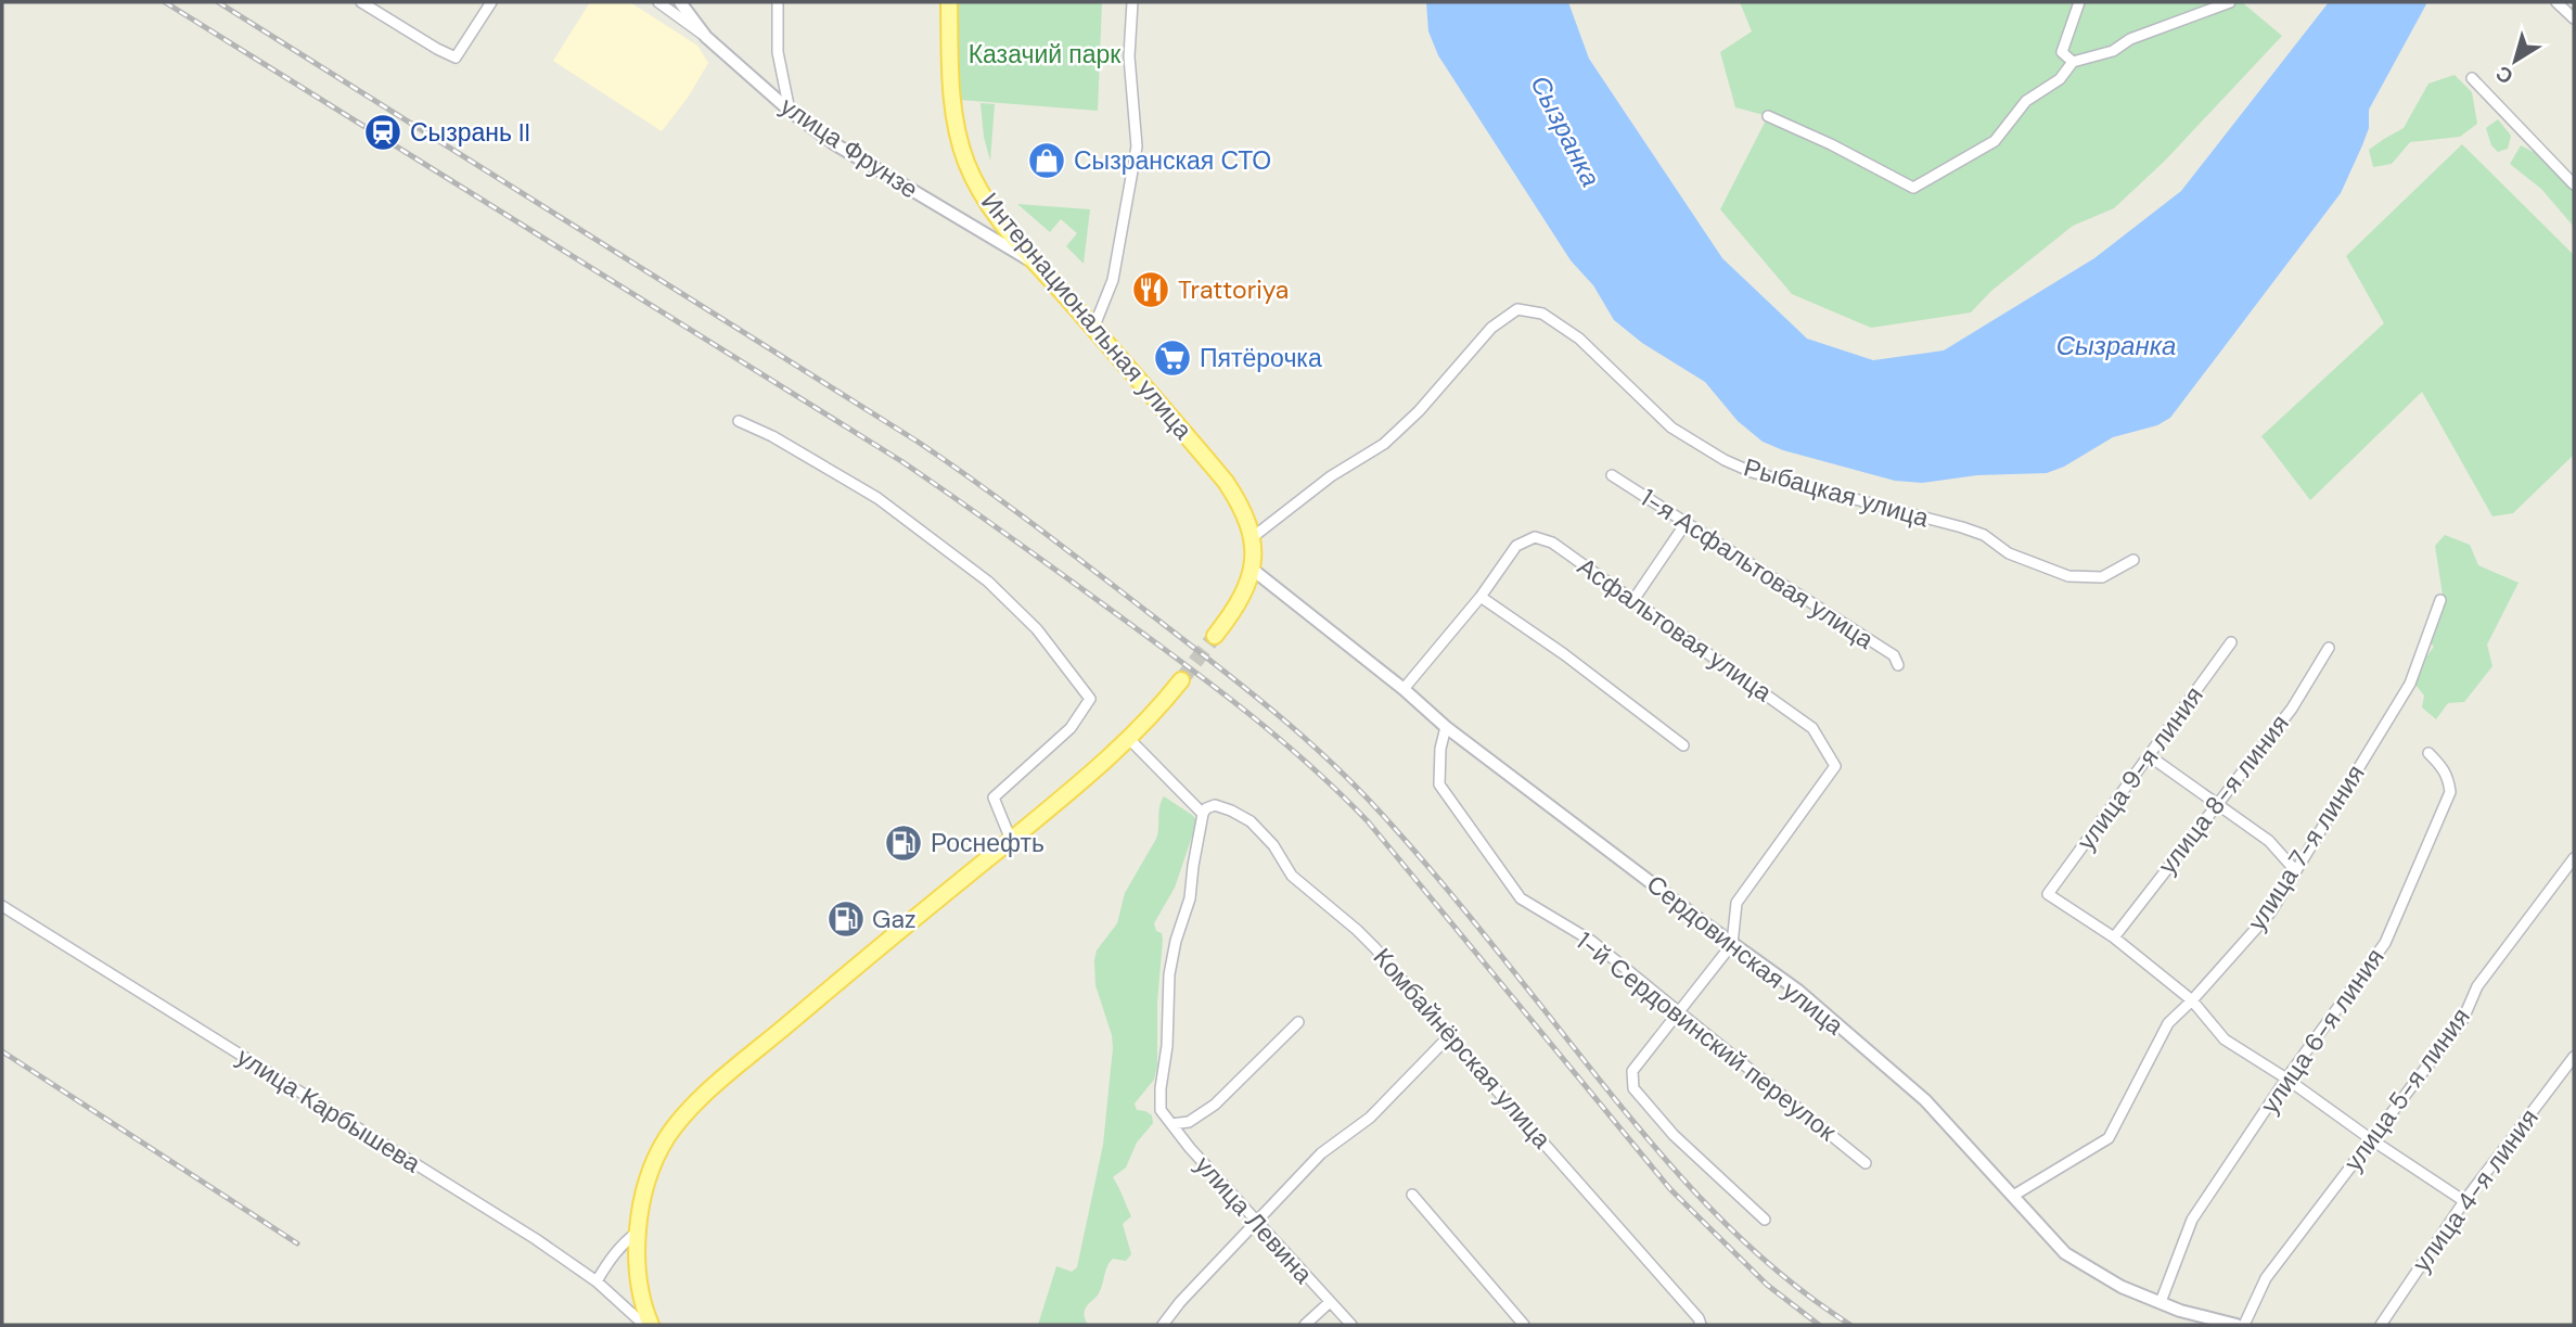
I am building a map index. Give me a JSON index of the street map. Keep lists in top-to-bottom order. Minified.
{"streets":{"main road":["Интернациональная улица"],"street":["улица Фрунзе","Рыбацкая улица","1-я Асфальтовая улица","Асфальтовая улица","улица 9-я линия","улица 8-я линия","улица 7-я линия","Сердовинская улица","улица 6-я линия","1-й Сердовинский переулок","Комбайнёрская улица","улица 5-я линия","улица Карбышева","улица 4-я линия","улица Левина"]},"crossings":[["улица Фрунзе","Интернациональная улица"],["Интернациональная улица","Рыбацкая улица"],["Интернациональная улица","Сердовинская улица"],["Асфальтовая улица","Сердовинская улица"],["улица 9-я линия","улица 8-я линия"],["улица 7-я линия","Сердовинская улица"],["Сердовинская улица","улица 6-я линия"],["Сердовинская улица","1-й Сердовинский переулок"],["Комбайнёрская улица","улица Левина"]],"water":["Сызранка"],"parks":["Казачий парк"],"places":{"station":["Сызрань II"],"shop":["Сызранская СТО"],"restaurant":["Trattoriya"],"supermarket":["Пятёрочка"],"fuel station":["Роснефть","Gaz"]},"north":"bottom left"}
